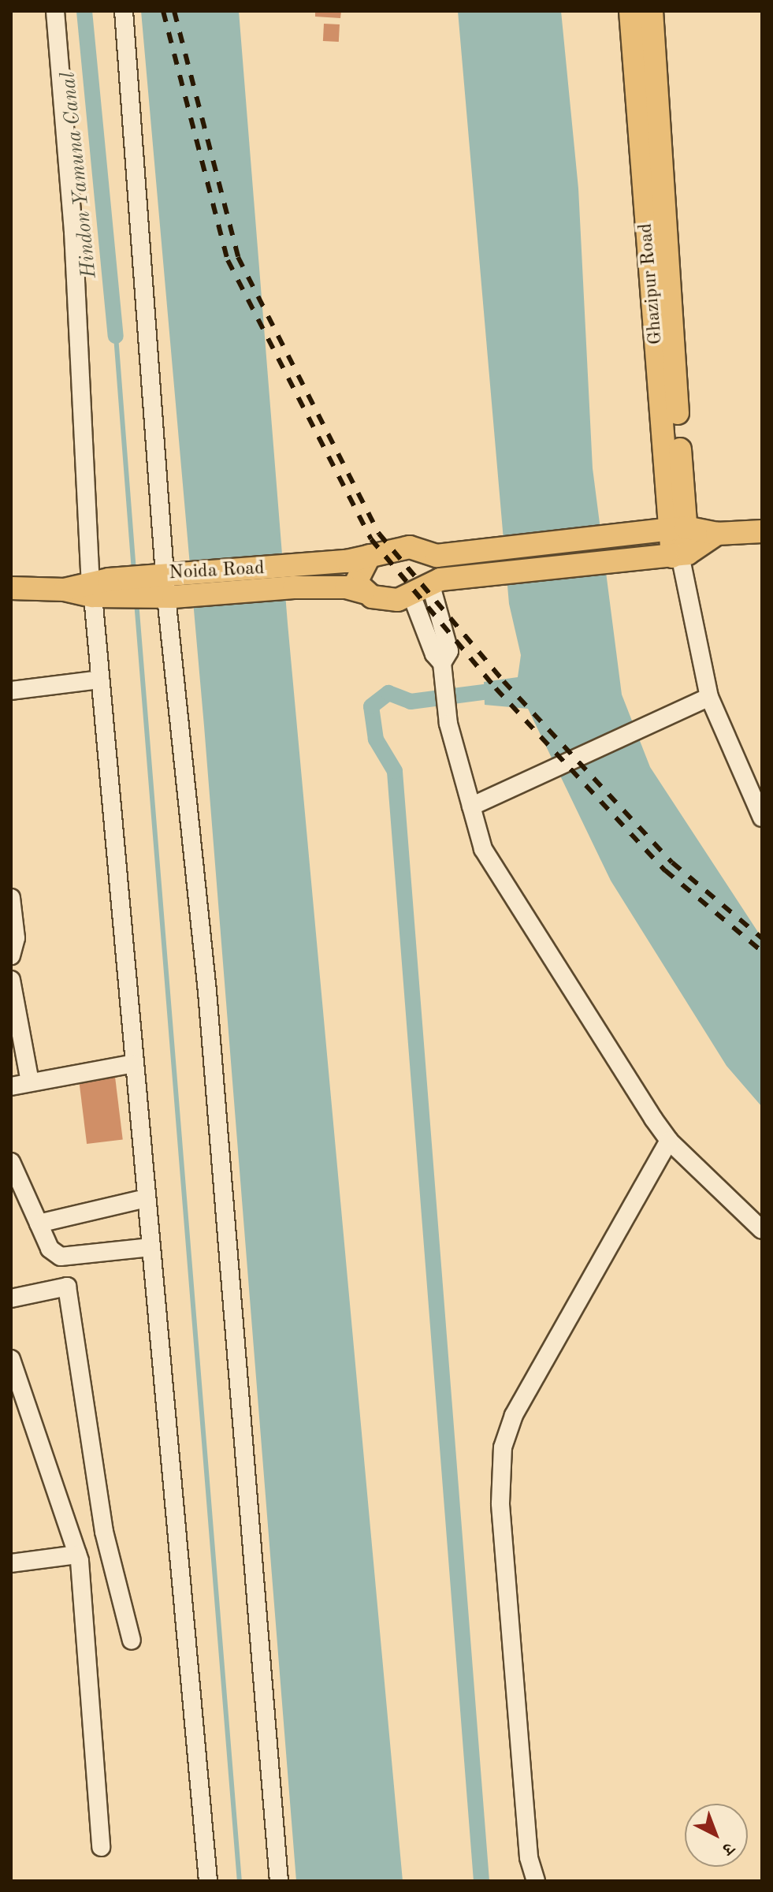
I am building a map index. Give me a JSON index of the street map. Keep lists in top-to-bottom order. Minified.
{"streets":{"main road":["Ghazipur Road","Noida Road"]},"crossings":[["Ghazipur Road","Noida Road"]],"water":["Hindon Yamuna Canal"],"north":"bottom right"}
